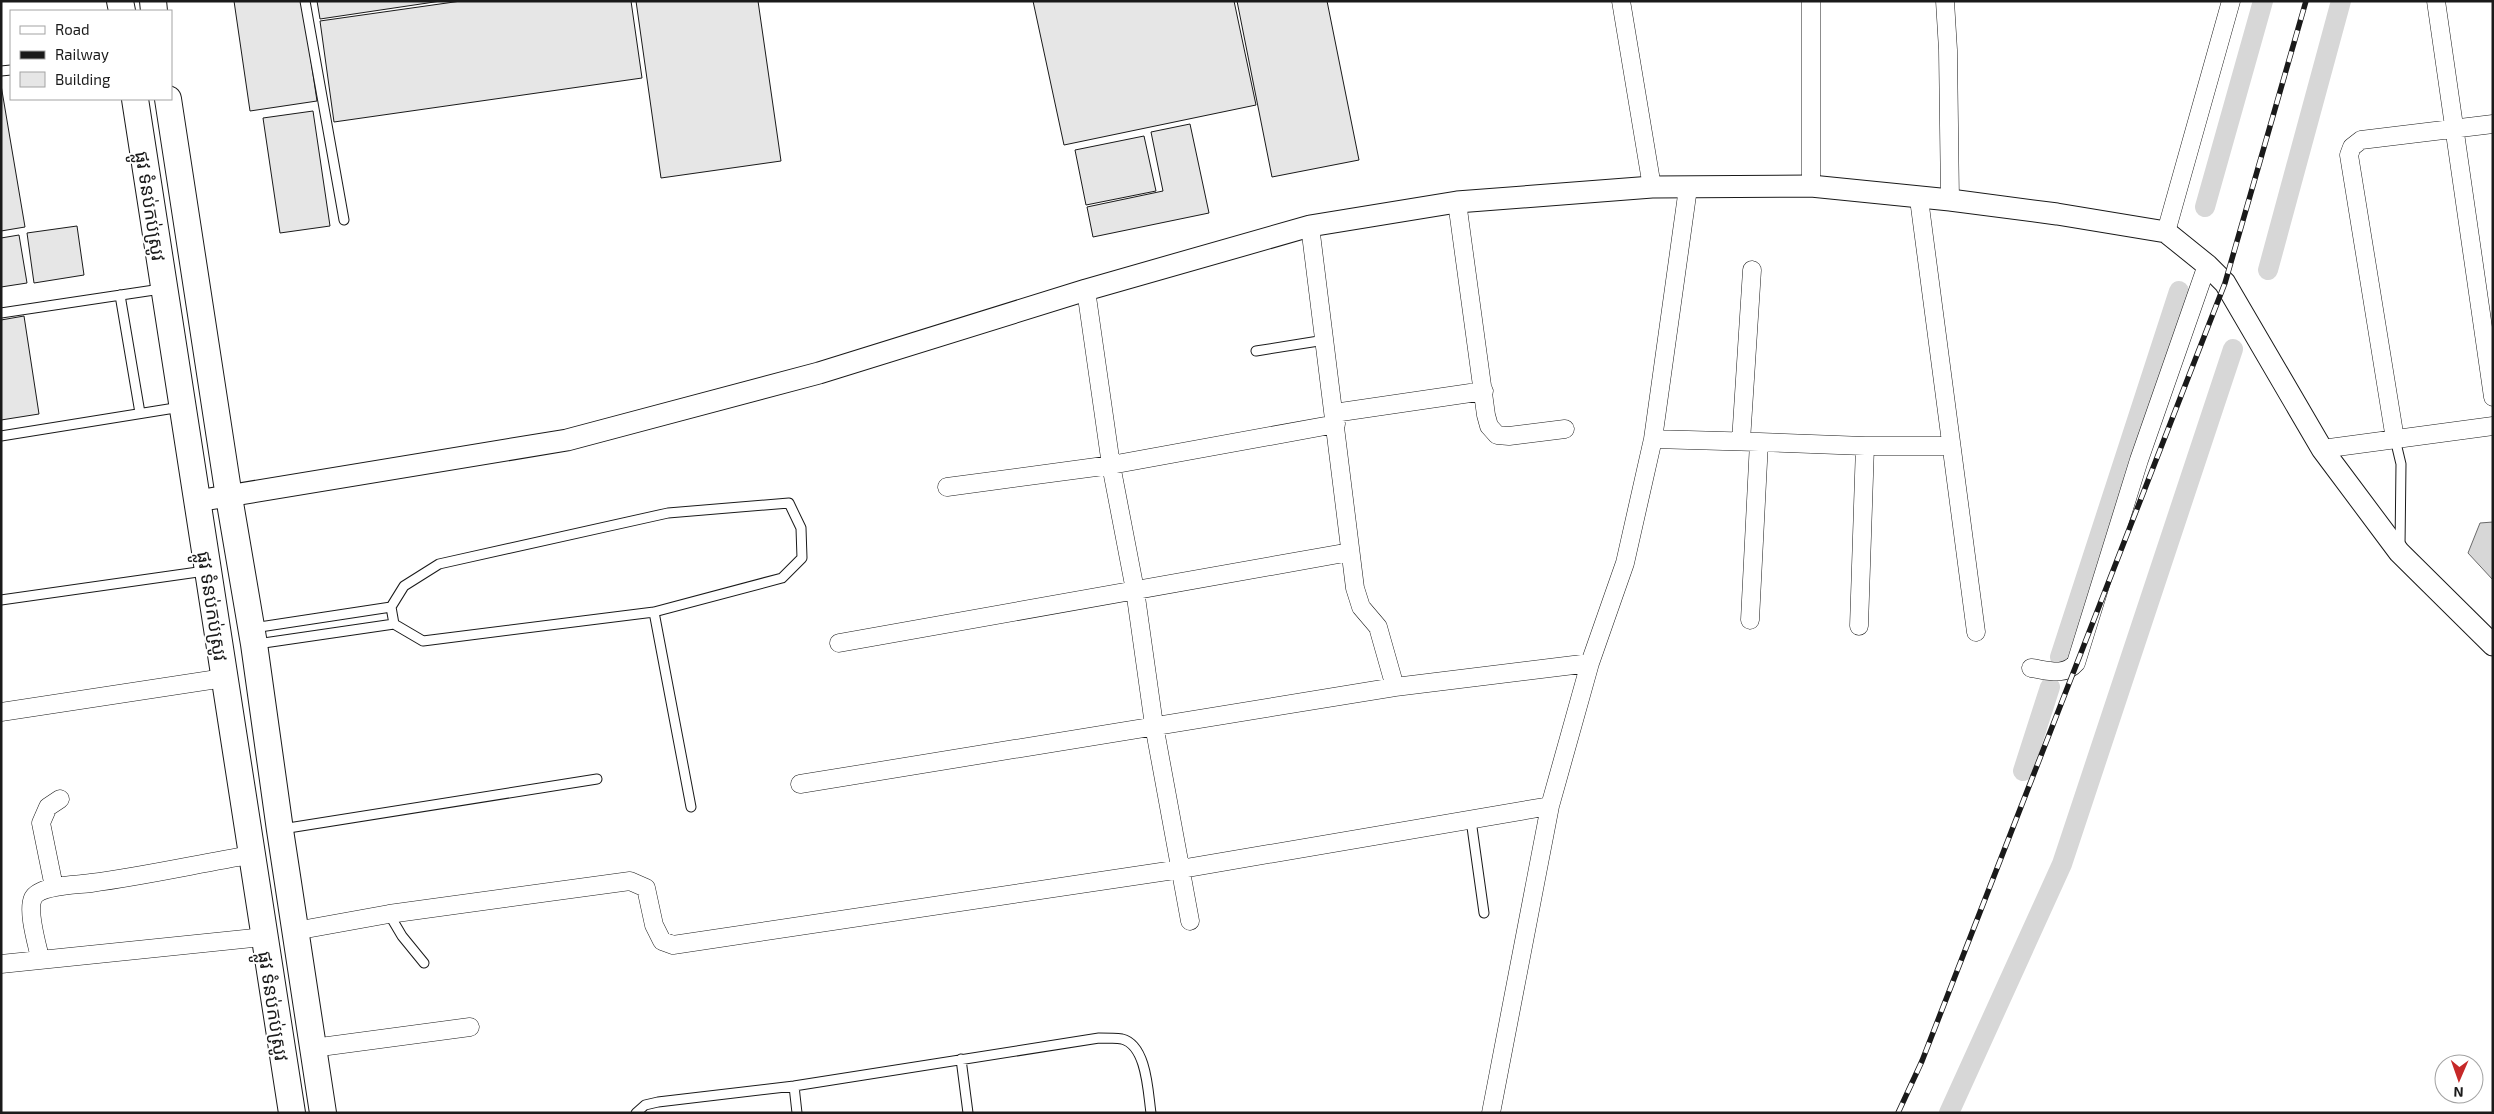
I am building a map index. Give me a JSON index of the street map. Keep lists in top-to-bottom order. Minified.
{"streets":{"main road":["ផ្លូវ ទំនប់កប់ស្រូវ"]},"legend":["Road","Railway","Building"],"north":"bottom"}
